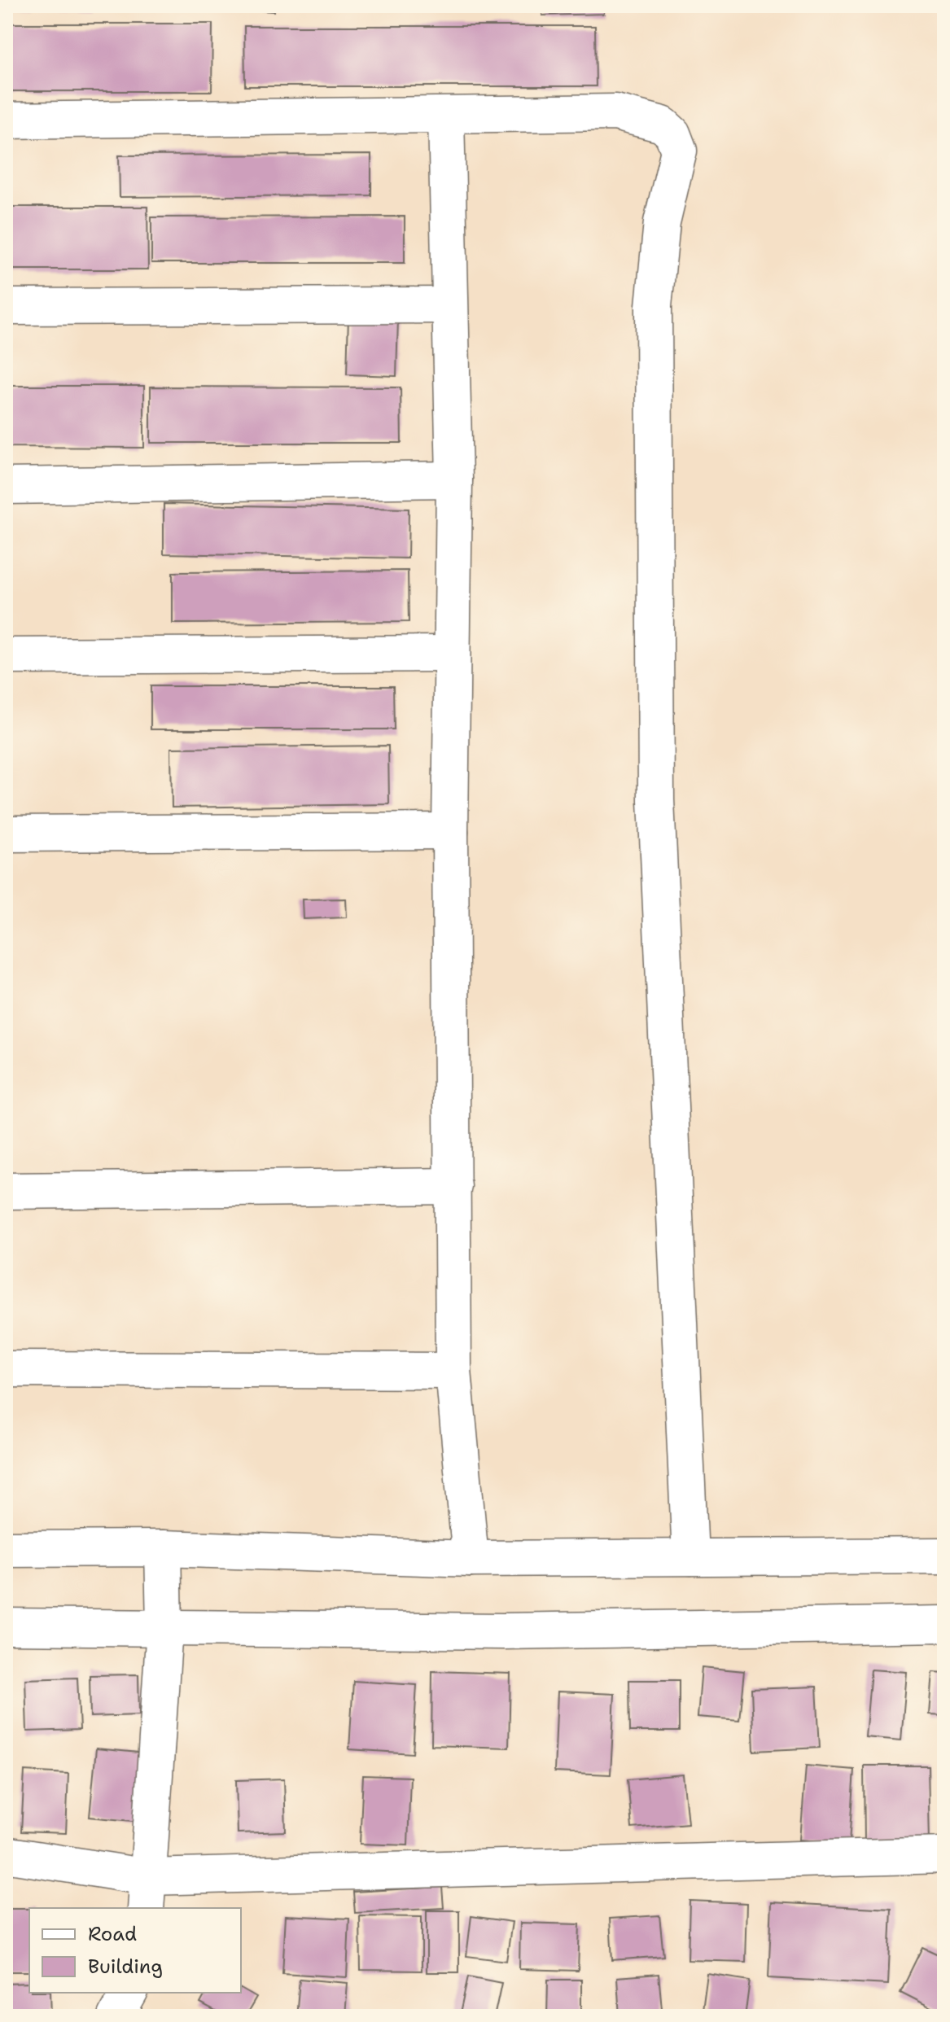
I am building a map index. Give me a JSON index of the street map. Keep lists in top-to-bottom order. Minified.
{"legend":["Road","Building"]}
